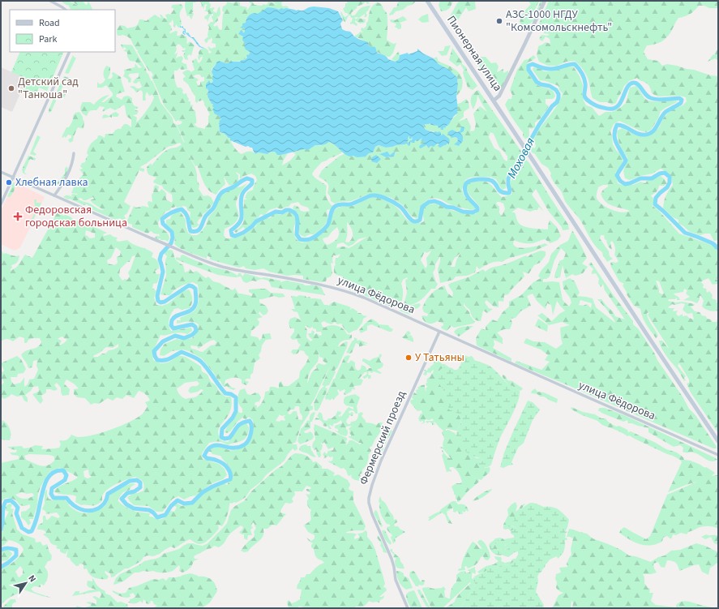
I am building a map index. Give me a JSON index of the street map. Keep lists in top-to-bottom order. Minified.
{"streets":{"main road":["Пионерная улица"],"street":["улица Фёдорова","Фермерский проезд"]},"crossings":[["улица Фёдорова","Фермерский проезд"]],"water":["Моховая"],"places":{"other":["АЗС-1000 НГДУ \"Комсомольскнефть\"","Детский сад \"Танюша\"","Хлебная лавка","У Татьяны"],"health":["Федоровская городская больница"]},"legend":["Road","Park"],"north":"top right"}
